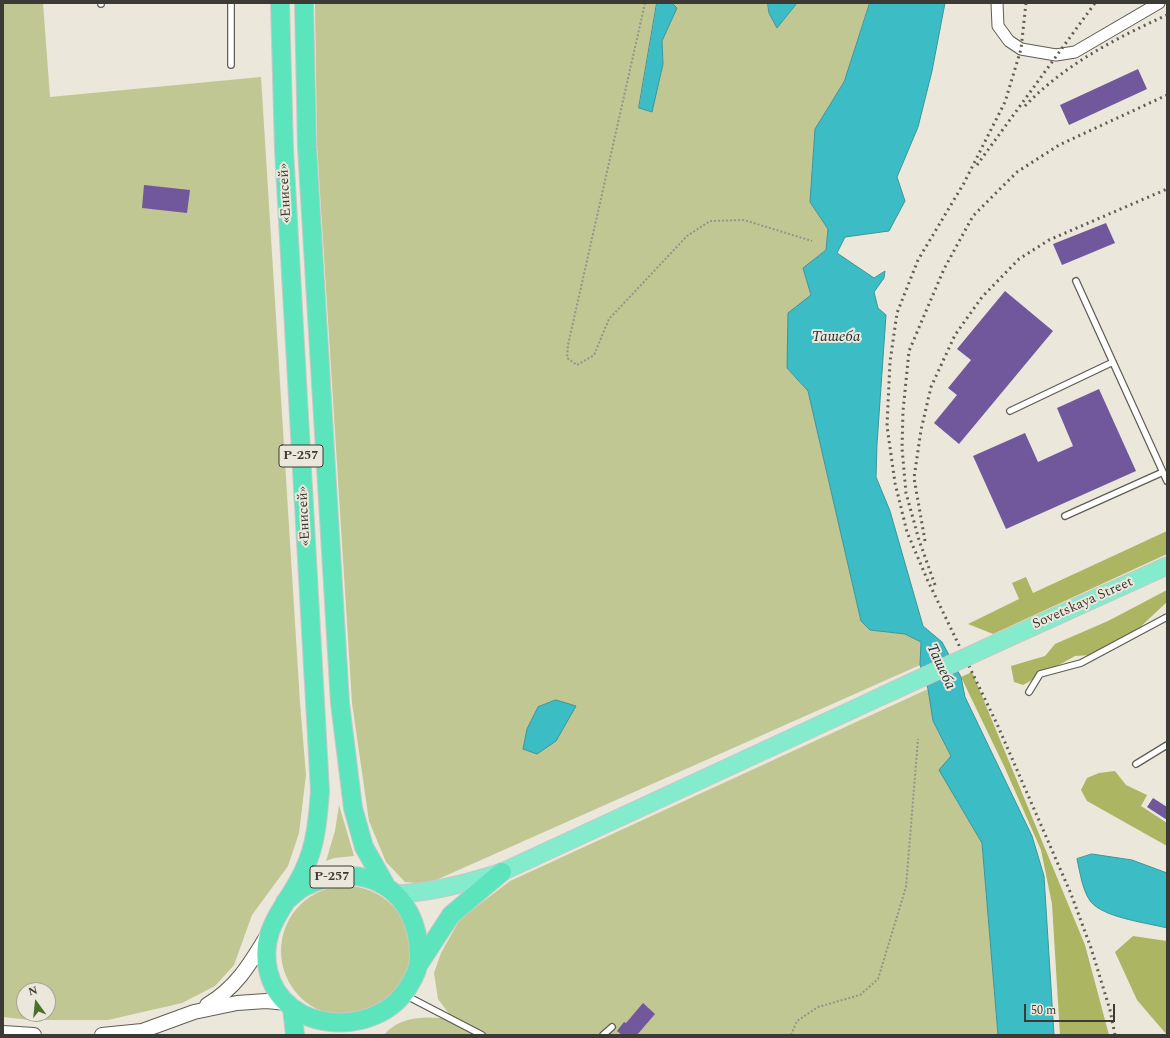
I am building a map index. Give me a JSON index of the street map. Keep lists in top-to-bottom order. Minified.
{"streets":{"highway":["«Енисей»","Р-257"],"main road":["Sovetskaya Street"]},"crossings":[["«Енисей»","Sovetskaya Street"]],"water":["Ташеба"],"scale_bar":"50 m","north":"top"}
